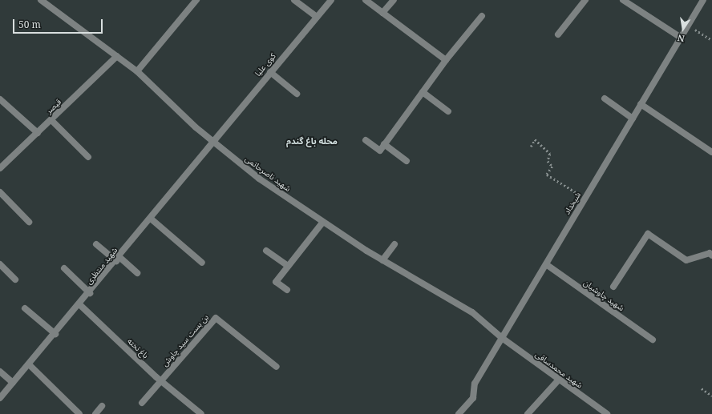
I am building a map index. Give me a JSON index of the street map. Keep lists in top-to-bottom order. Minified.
{"streets":{"street":["کوی علیا","قیصر","شهید ناصرحاتمی","شیخداد","شهید منتظری","شهید چاوشیان","بن بست سید چاوش","باغ تخته","شهید محمدساقی"]},"crossings":[["کوی علیا","شهید ناصرحاتمی"],["کوی علیا","شهید منتظری"],["قیصر","شهید ناصرحاتمی"],["شهید ناصرحاتمی","شیخداد"],["شهید ناصرحاتمی","شهید منتظری"],["شهید ناصرحاتمی","شهید محمدساقی"],["شیخداد","شهید چاوشیان"],["شیخداد","شهید محمدساقی"],["شهید منتظری","باغ تخته"],["بن بست سید چاوش","باغ تخته"]],"districts":["محله باغ گندم"],"scale_bar":"50 m","north":"bottom"}
